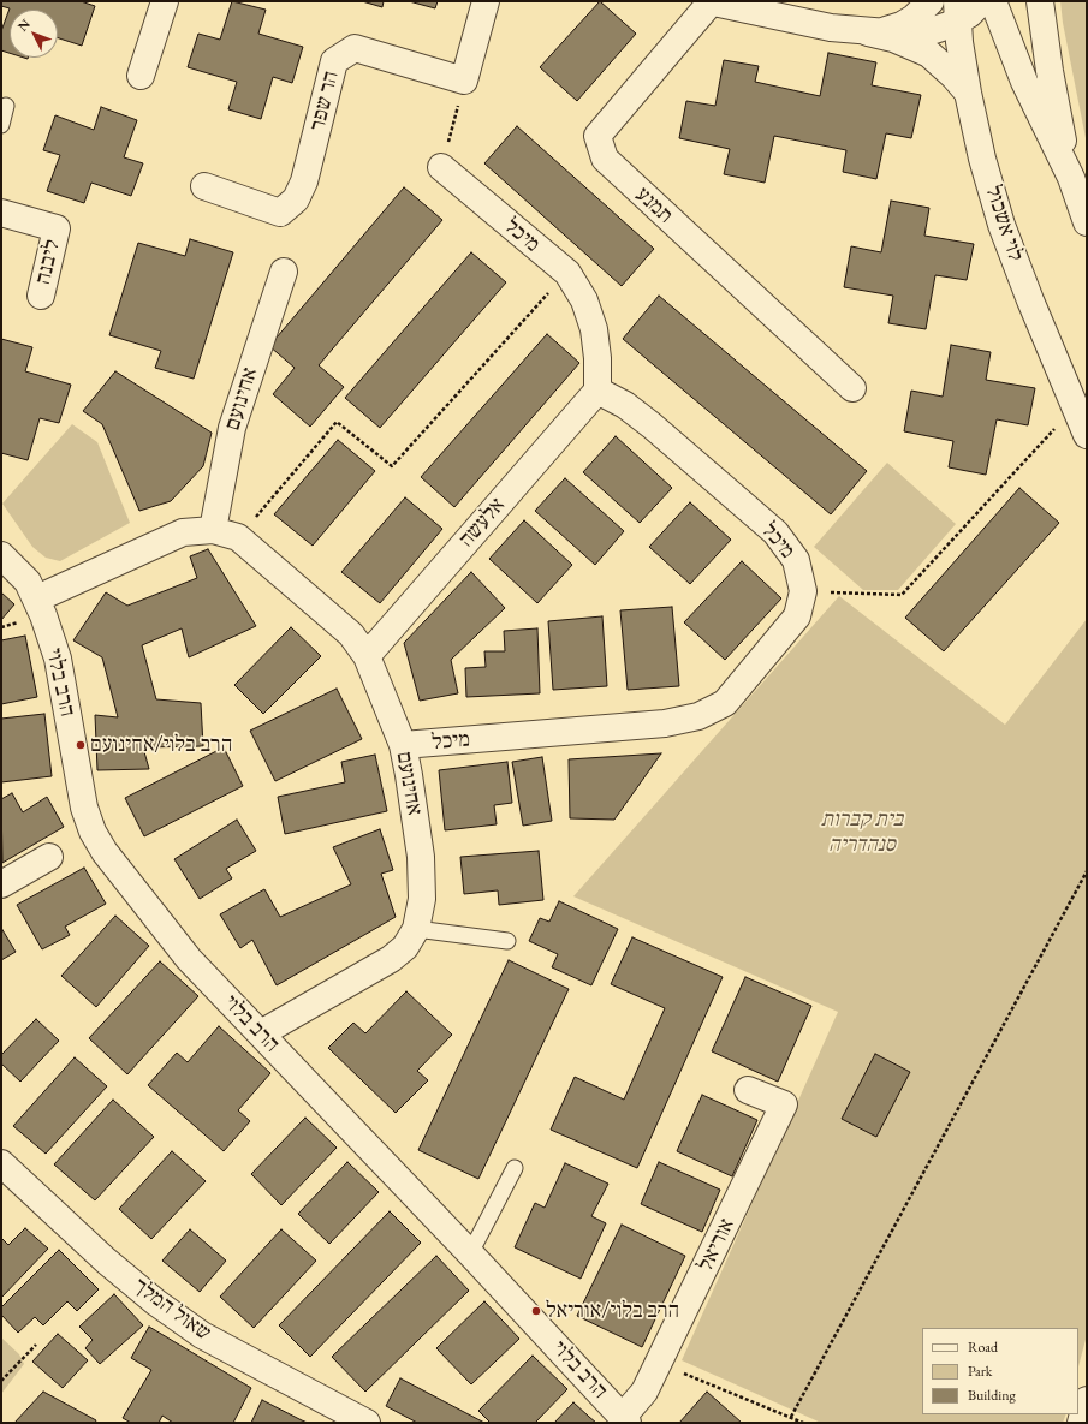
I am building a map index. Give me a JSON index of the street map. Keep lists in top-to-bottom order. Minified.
{"streets":{"street":["הר שפר","תמנע","לוי אשכול","מיכל","ליבנה","אחינועם","אלעשה","הרב בלוי","אוריאל","שאול המלך"]},"crossings":[["מיכל","אחינועם"],["מיכל","אלעשה"],["אחינועם","אלעשה"],["אחינועם","הרב בלוי"],["הרב בלוי","אוריאל"]],"parks":["בית קברות סנהדריה"],"places":["הרב בלוי/אחינועם","הרב בלוי/אוריאל"],"legend":["Road","Park","Building"],"north":"top left"}
